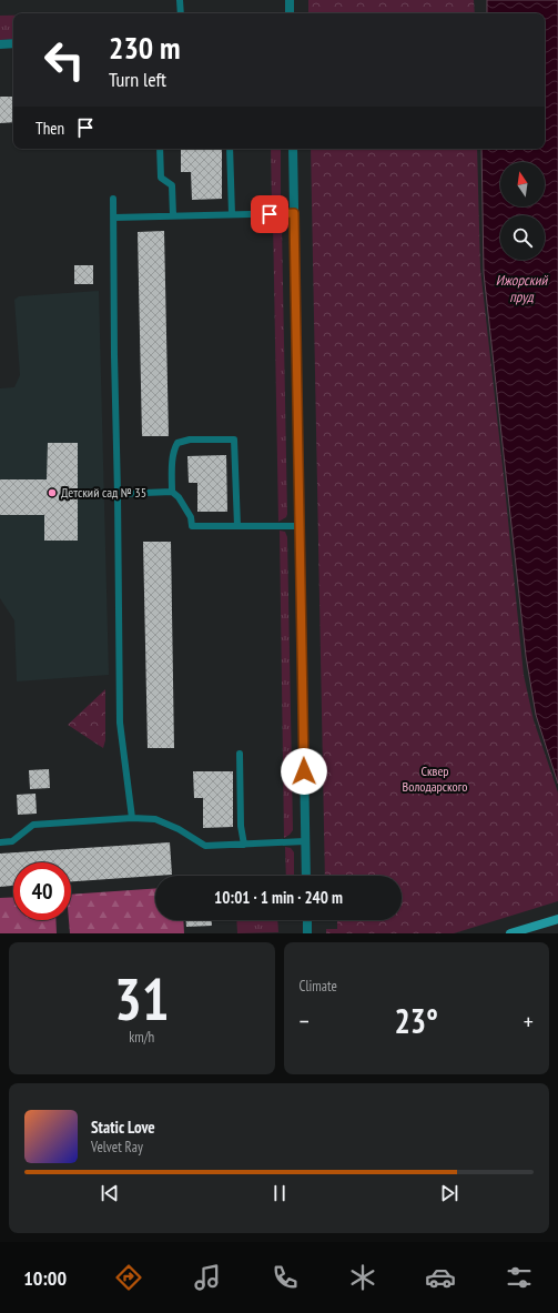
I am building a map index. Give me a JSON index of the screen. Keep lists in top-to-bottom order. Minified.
{"water":["Ижорский пруд"],"parks":["Сквер Володарского"],"places":["Детский сад № 35"],"north":"top","page":{"turn":["230 m","Turn left"],"then":"Then","limit":"40","trip":"10:01 · 1 min · 240 m","tile":[["31","km/h"],"Climate"],"heat":["−","23°","+"],"song":["Static Love","Velvet Ray"],"tabs":"10:00"}}
